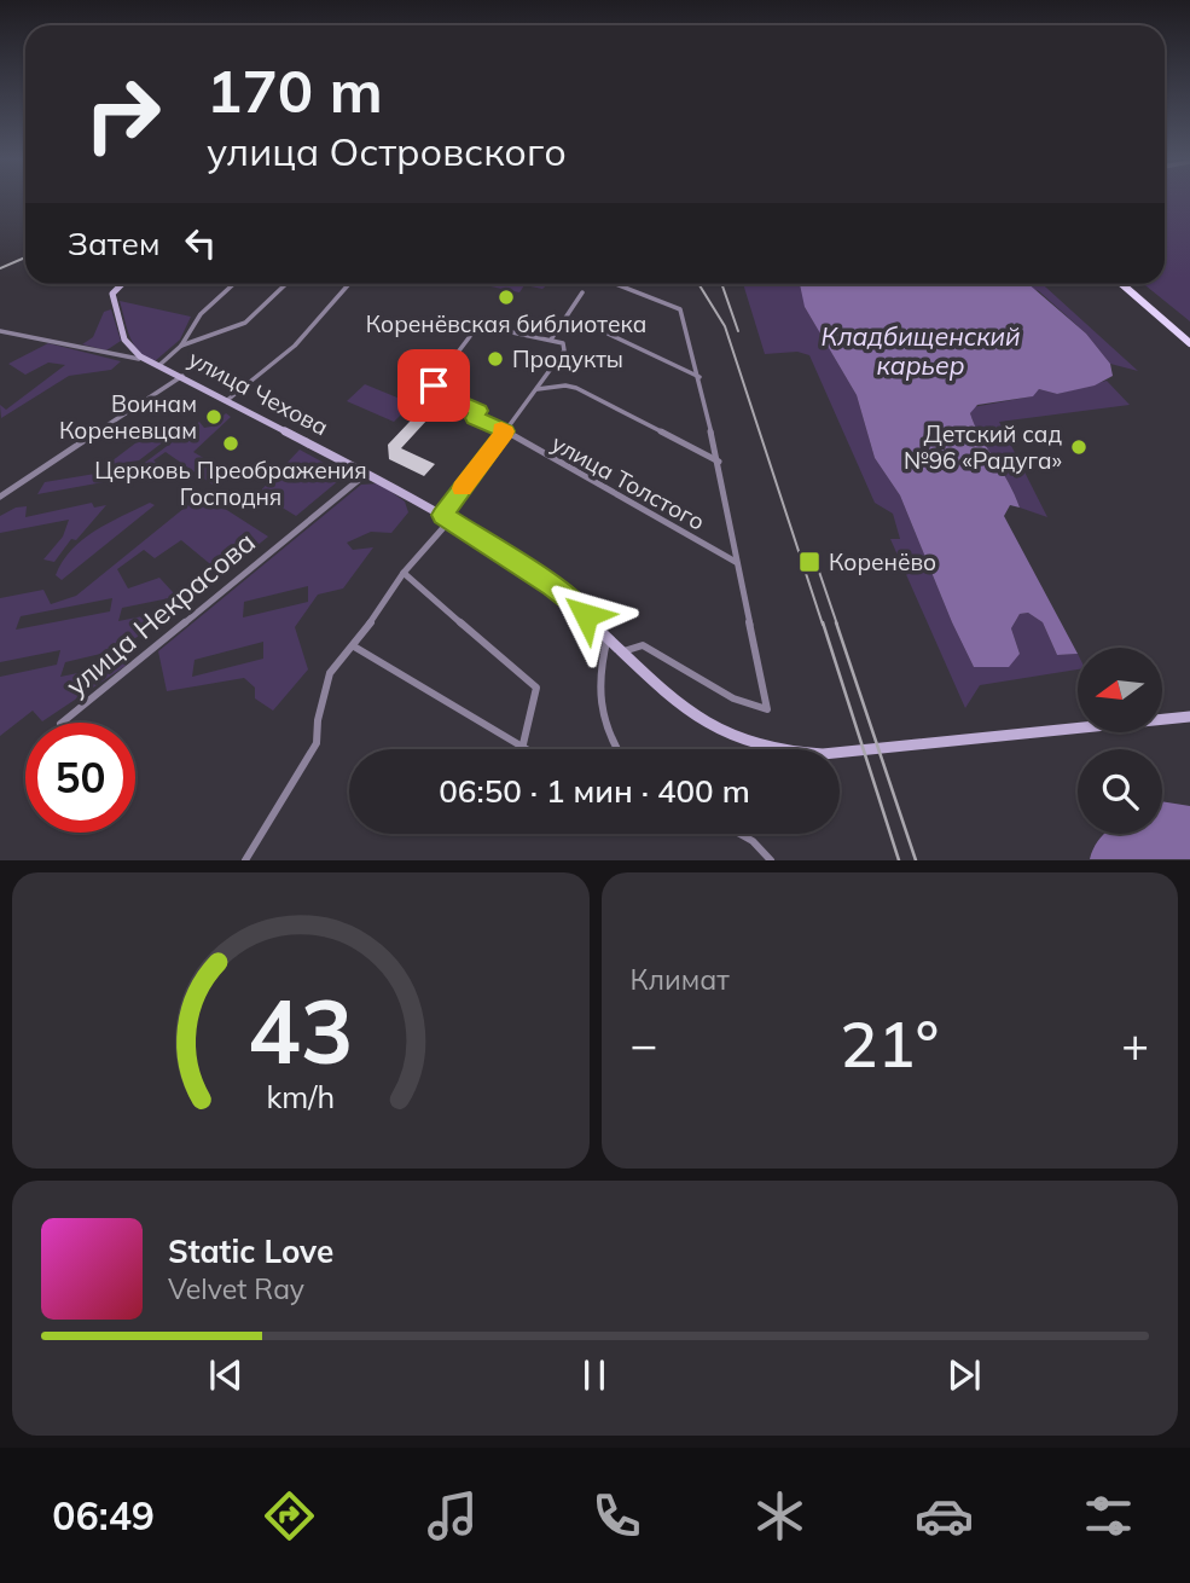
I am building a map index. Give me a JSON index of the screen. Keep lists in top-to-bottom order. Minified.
{"streets":{"main road":["улица Чехова"],"street":["улица Толстого","улица Некрасова"]},"crossings":[["улица Чехова","улица Некрасова"]],"water":["Кладбищенский карьер"],"places":{"other":["Коренёвская библиотека","Продукты","Воинам Кореневцам","Церковь Преображения Господня","Детский сад №96 «Радуга»"],"transit":["Коренёво"]},"north":"left","page":{"turn":["170 m","улица Островского"],"then":"Затем","limit":"50","trip":"06:50 · 1 мин · 400 m","tile":"Климат","heat":["−","21°","+"],"song":["Static Love","Velvet Ray"],"tabs":"06:49","gauge":["43","km/h"]}}
